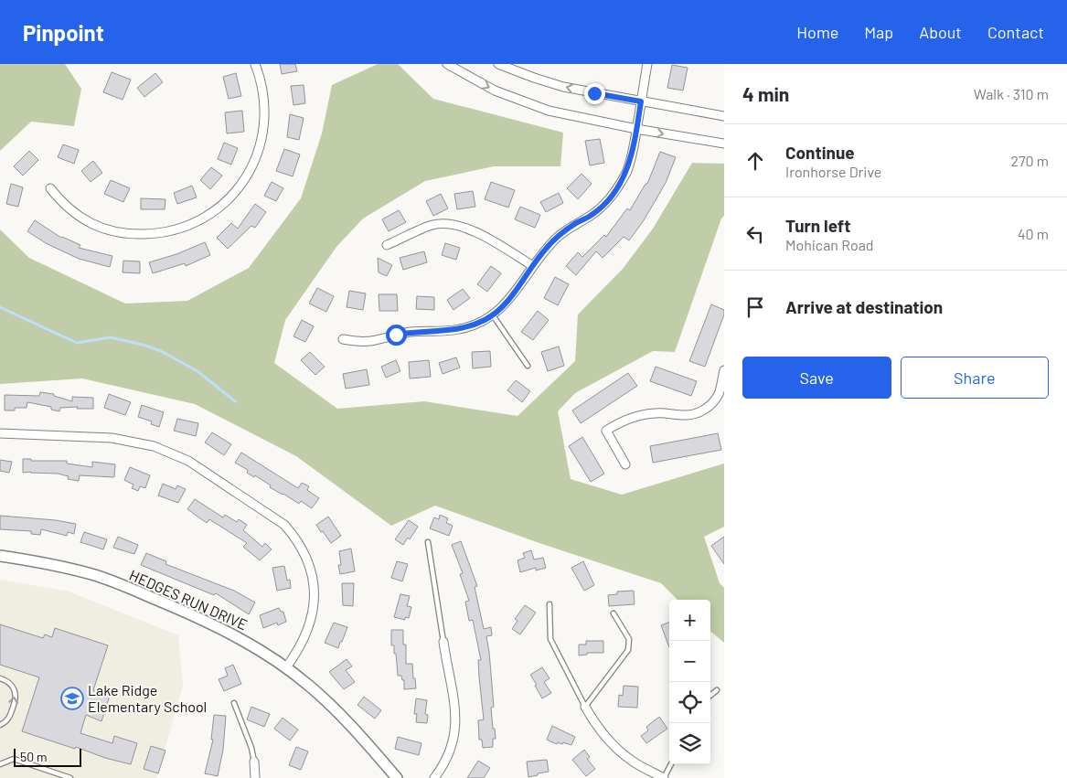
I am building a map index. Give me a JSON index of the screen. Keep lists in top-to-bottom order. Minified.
{"streets":{"street":["HEDGES RUN DRIVE"]},"places":{"school or university":["Lake Ridge Elementary School"]},"scale_bar":"50 m","page":{"header":"Pinpoint","nav":["Home","Map","About","Contact"],"heading":["4 min","Walk · 310 m"],"list":[["Continue","Ironhorse Drive","270 m"],["Turn left","Mohican Road","40 m"],"Arrive at destination"],"buttons":["Save","Share"],"map_buttons":["+","−"],"scale":"50 m"}}
